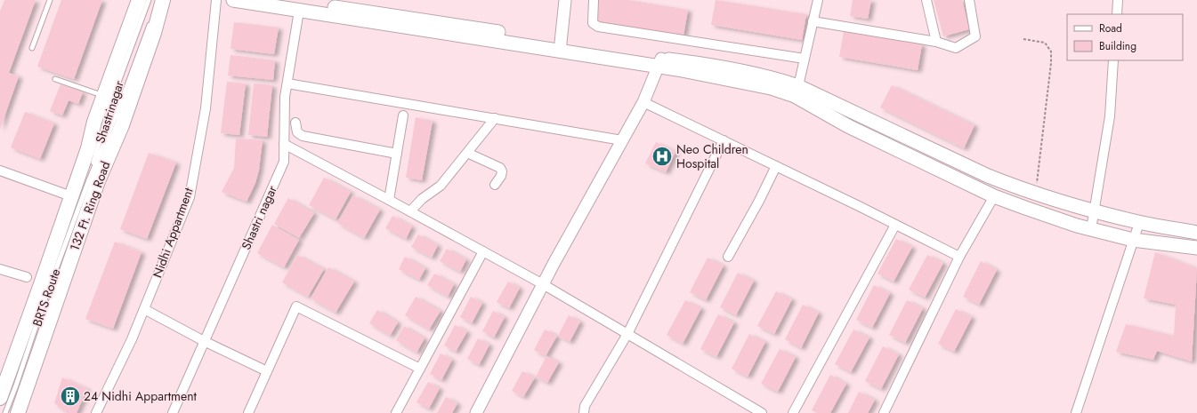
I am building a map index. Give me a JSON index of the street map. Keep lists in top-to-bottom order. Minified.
{"streets":{"main road":["132 Ft. Ring Road"],"street":["Shastri nagar","Nidhi Appartment"],"lane":["Shastrinagar","BRTS Route"]},"crossings":[["Shastrinagar","BRTS Route"]],"places":{"hospital":["Neo Children Hospital"],"building":["24 Nidhi Appartment"]},"legend":["Road","Building"]}
